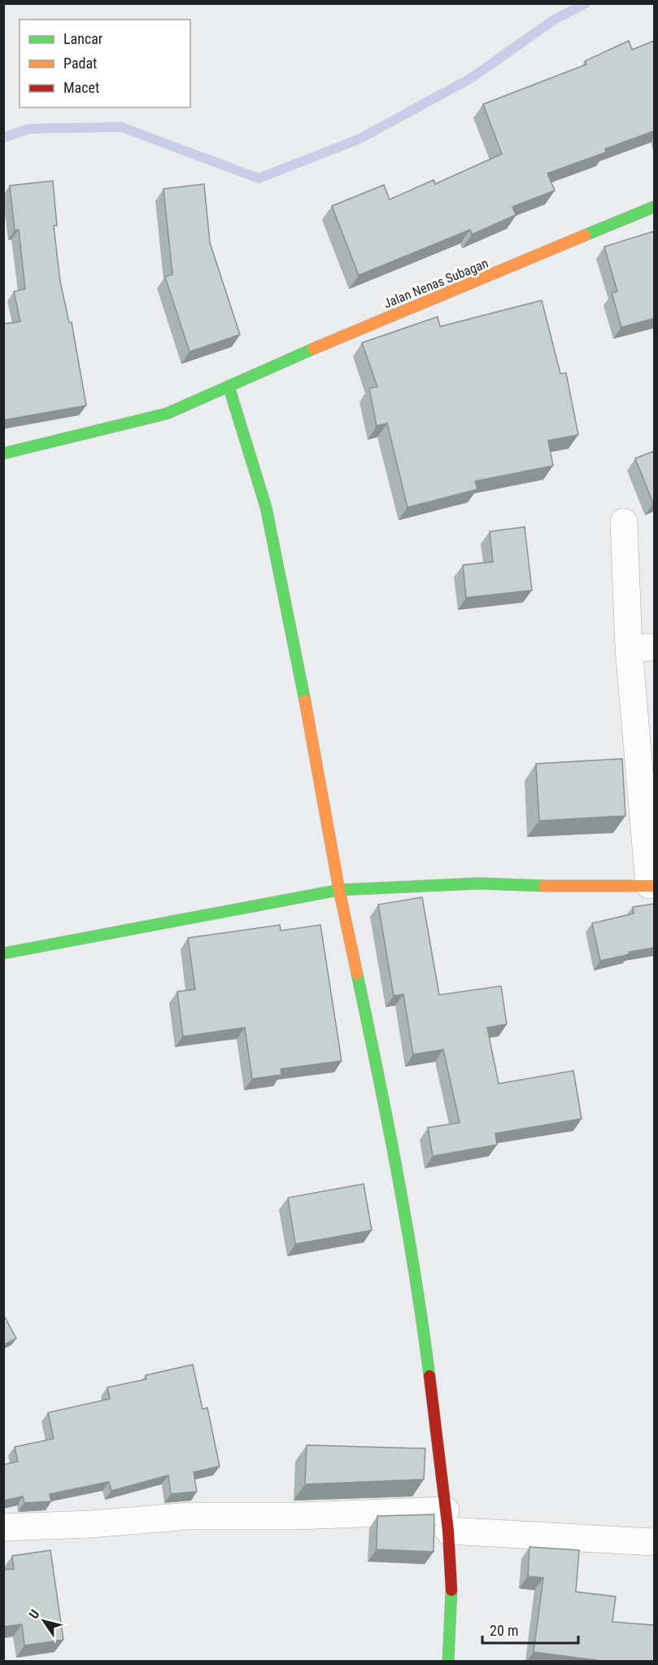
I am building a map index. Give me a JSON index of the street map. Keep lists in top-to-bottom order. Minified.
{"streets":{"main road":["Jalan Nenas Subagan"]},"legend":["Lancar","Padat","Macet"],"scale_bar":"20 m","north":"top left"}
